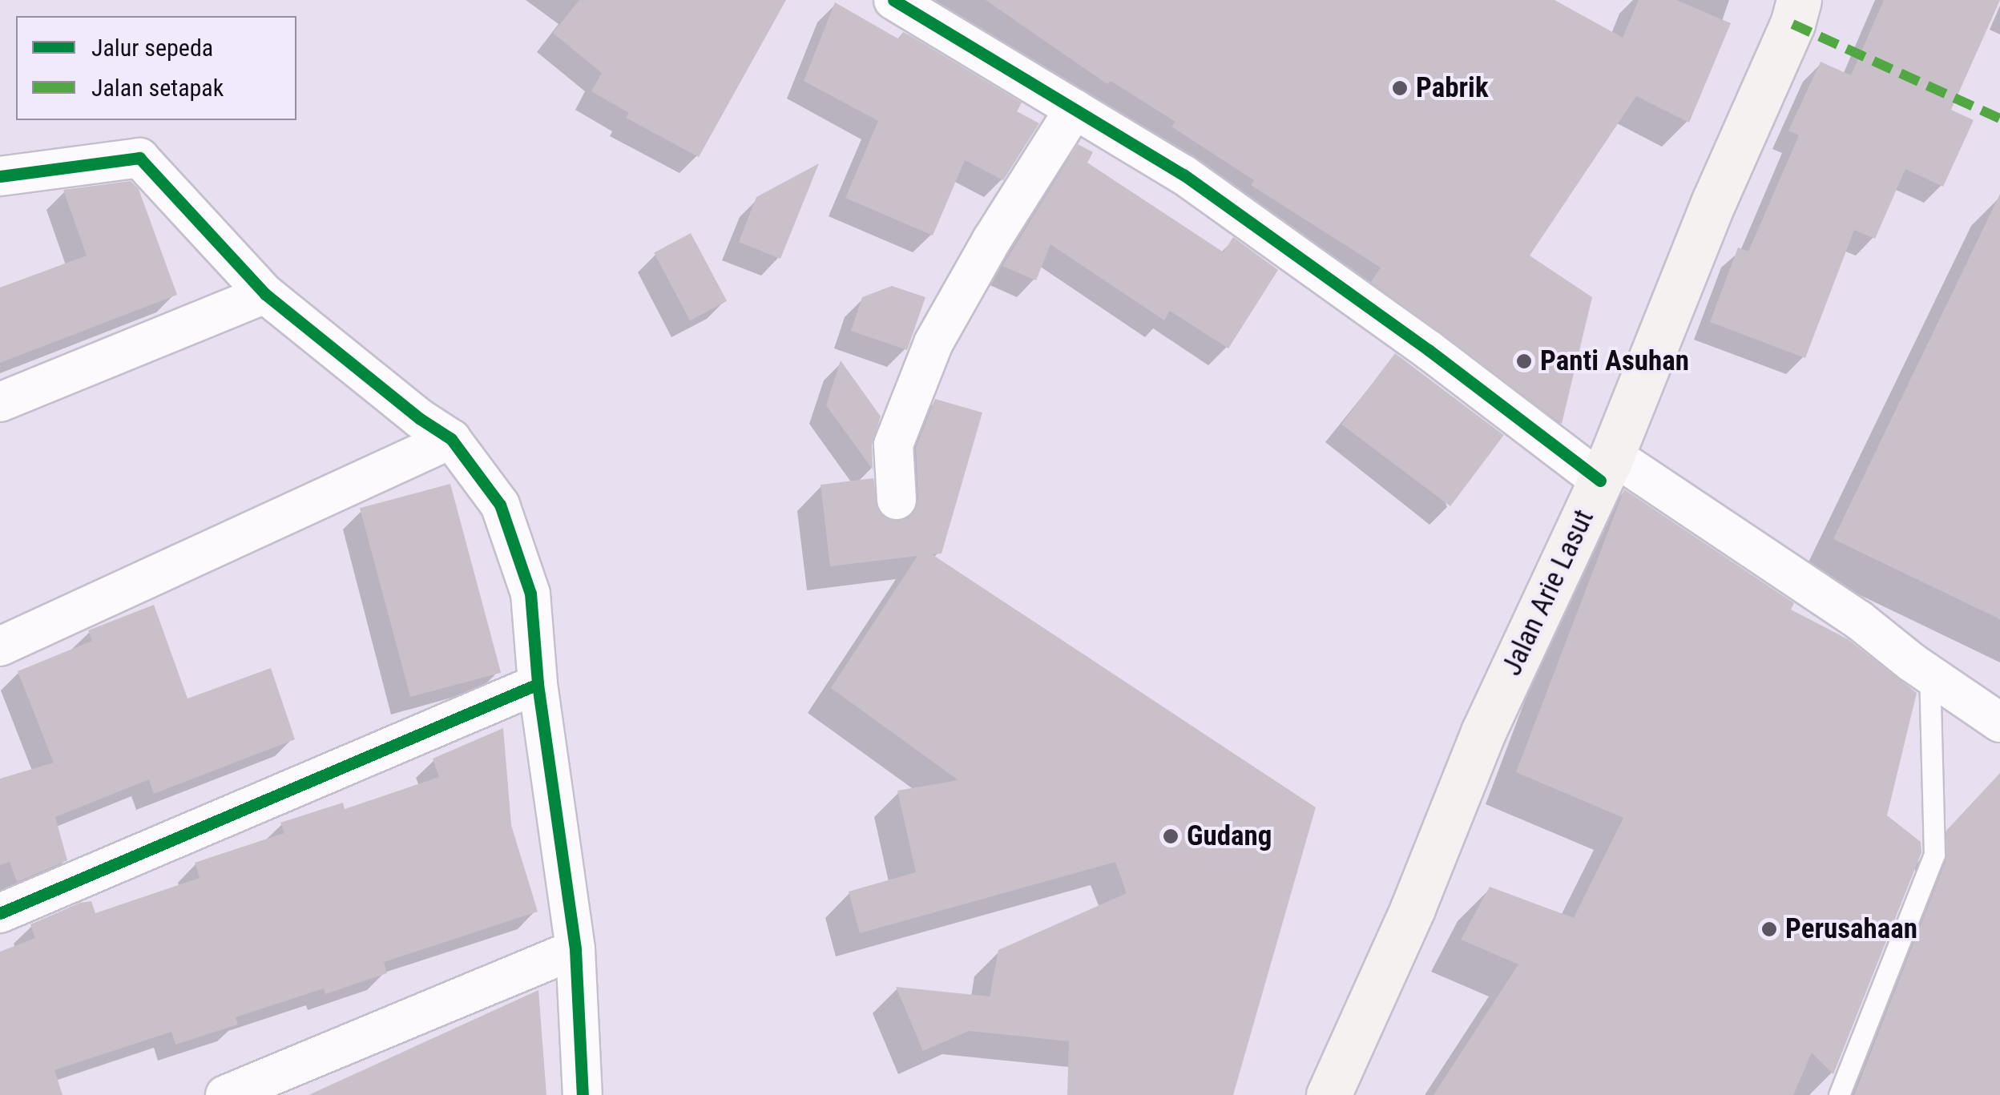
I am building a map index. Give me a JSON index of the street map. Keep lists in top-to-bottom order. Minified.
{"streets":{"main road":["Jalan Arie Lasut"]},"places":["Pabrik","Panti Asuhan","Gudang","Perusahaan"],"legend":["Jalur sepeda","Jalan setapak"]}
